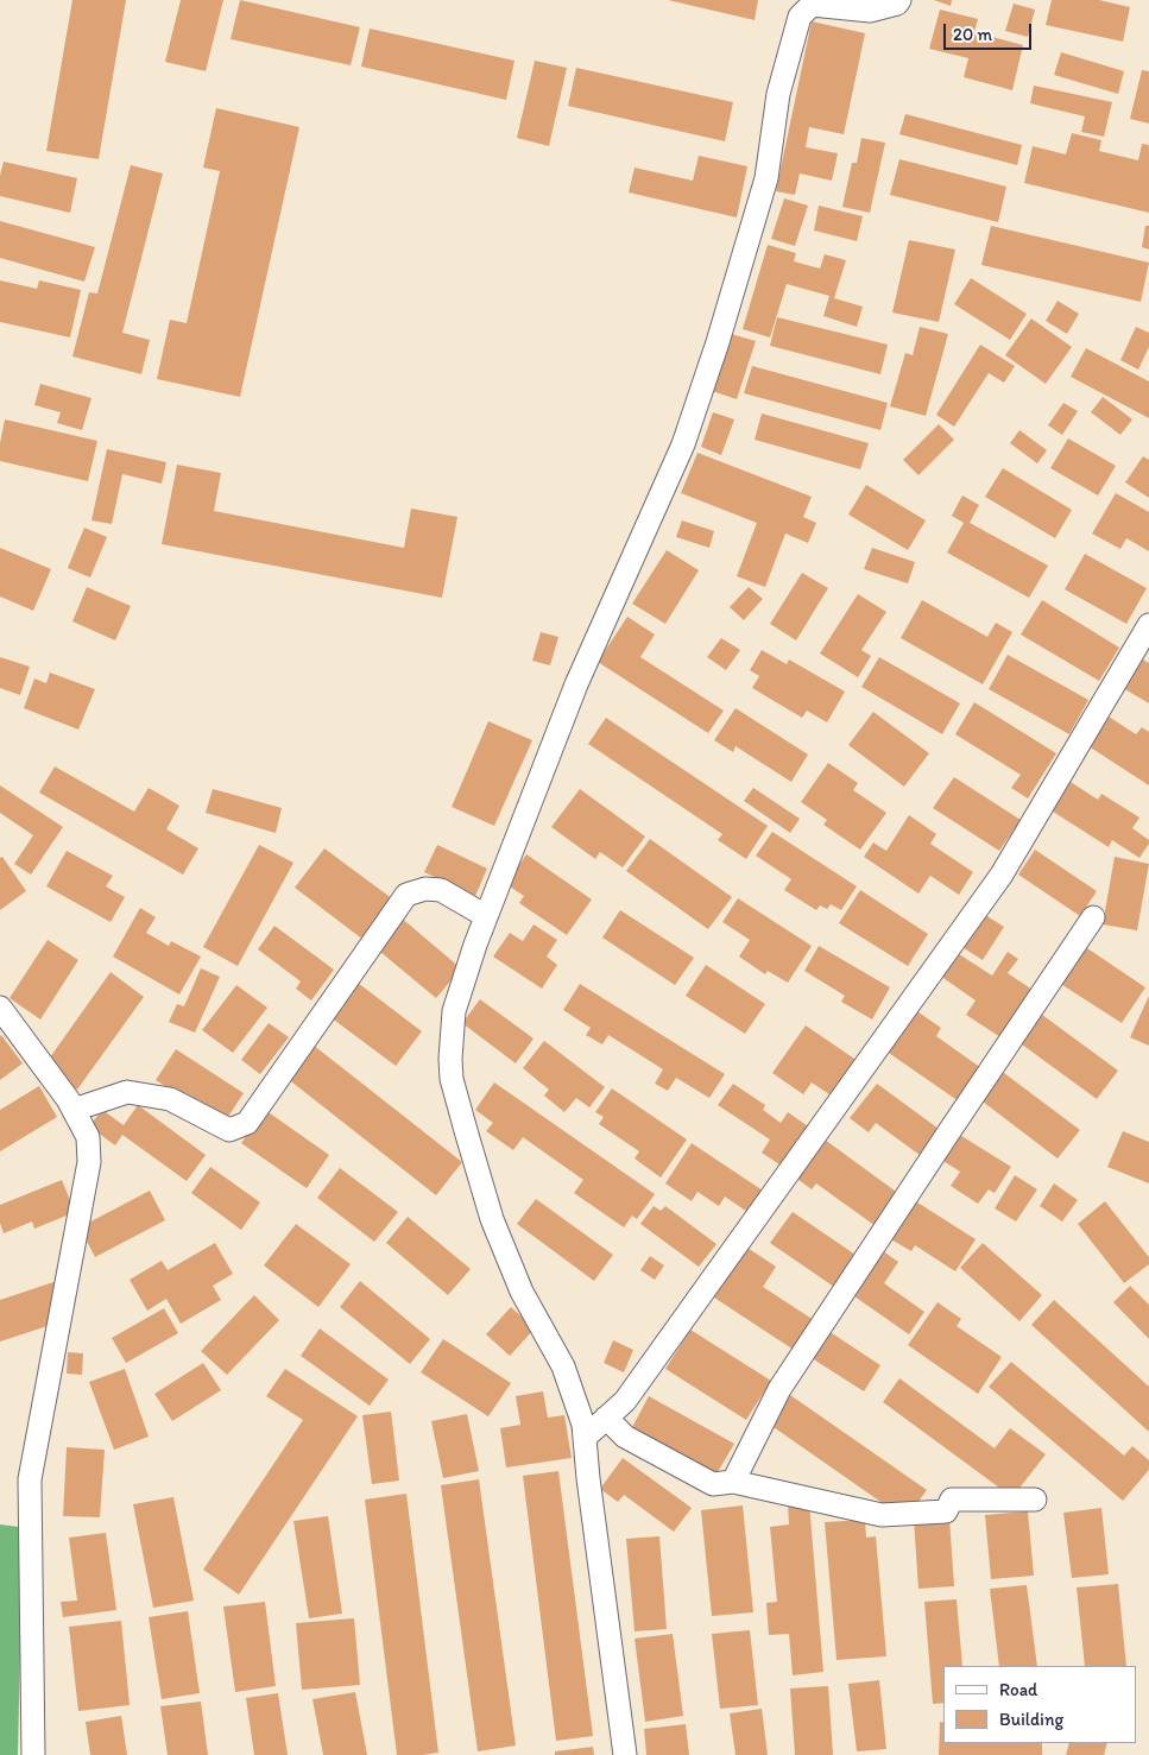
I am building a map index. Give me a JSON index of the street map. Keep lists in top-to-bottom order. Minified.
{"legend":["Road","Building"],"scale_bar":"20 m"}
